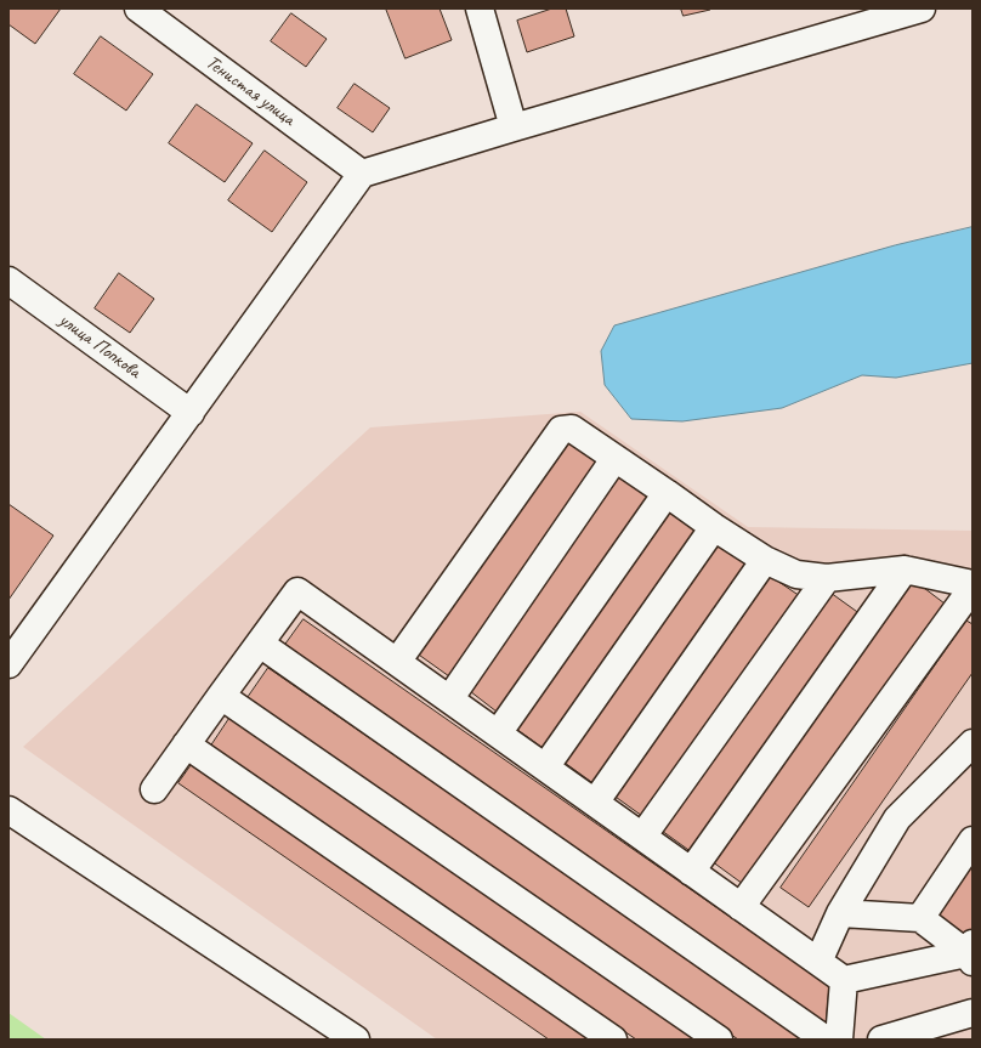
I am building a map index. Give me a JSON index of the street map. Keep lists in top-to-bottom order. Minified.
{"streets":{"street":["Тенистая улица","улица Попкова"]}}
